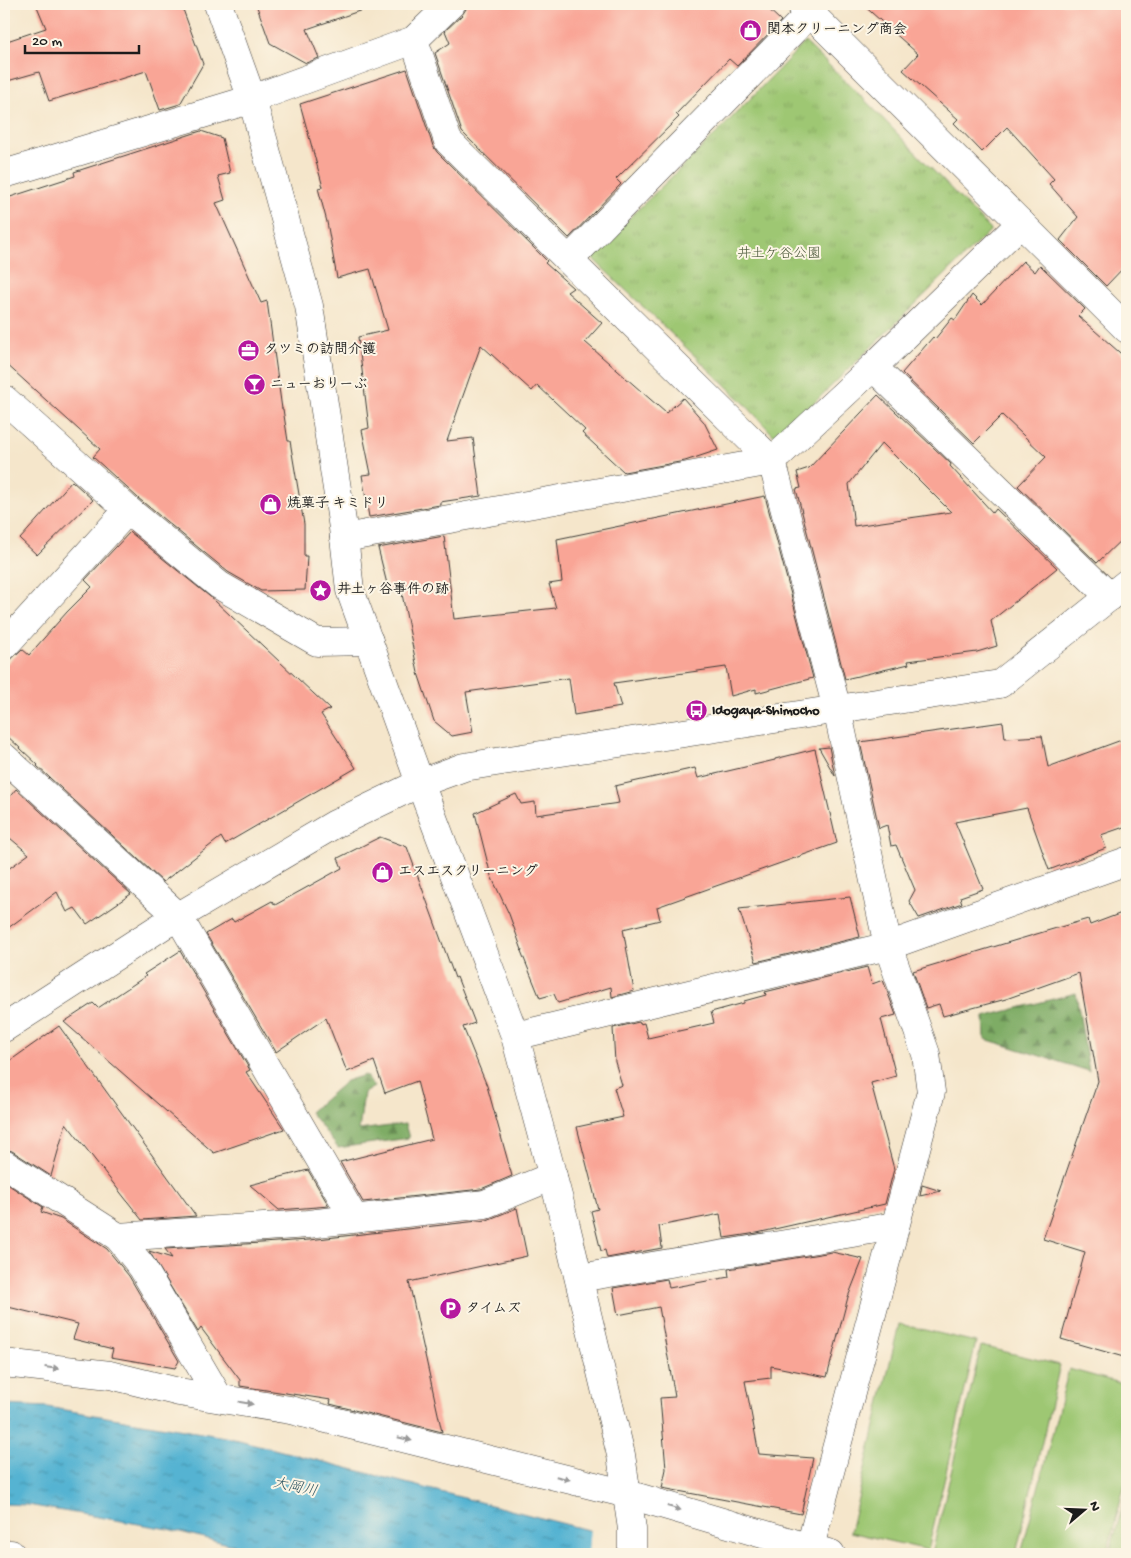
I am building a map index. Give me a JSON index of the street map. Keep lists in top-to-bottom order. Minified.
{"water":["大岡川"],"parks":["井土ケ谷公園"],"places":{"shop":["関本クリーニング商会","焼菓子 キミドリ","エスエスクリーニング"],"office":["タツミの訪問介護"],"bar":["ニューおりーぶ"],"place":["井土ヶ谷事件の跡"],"bus stop":["Idogaya-Shimocho"],"parking":["タイムズ"]},"scale_bar":"20 m","north":"right"}
